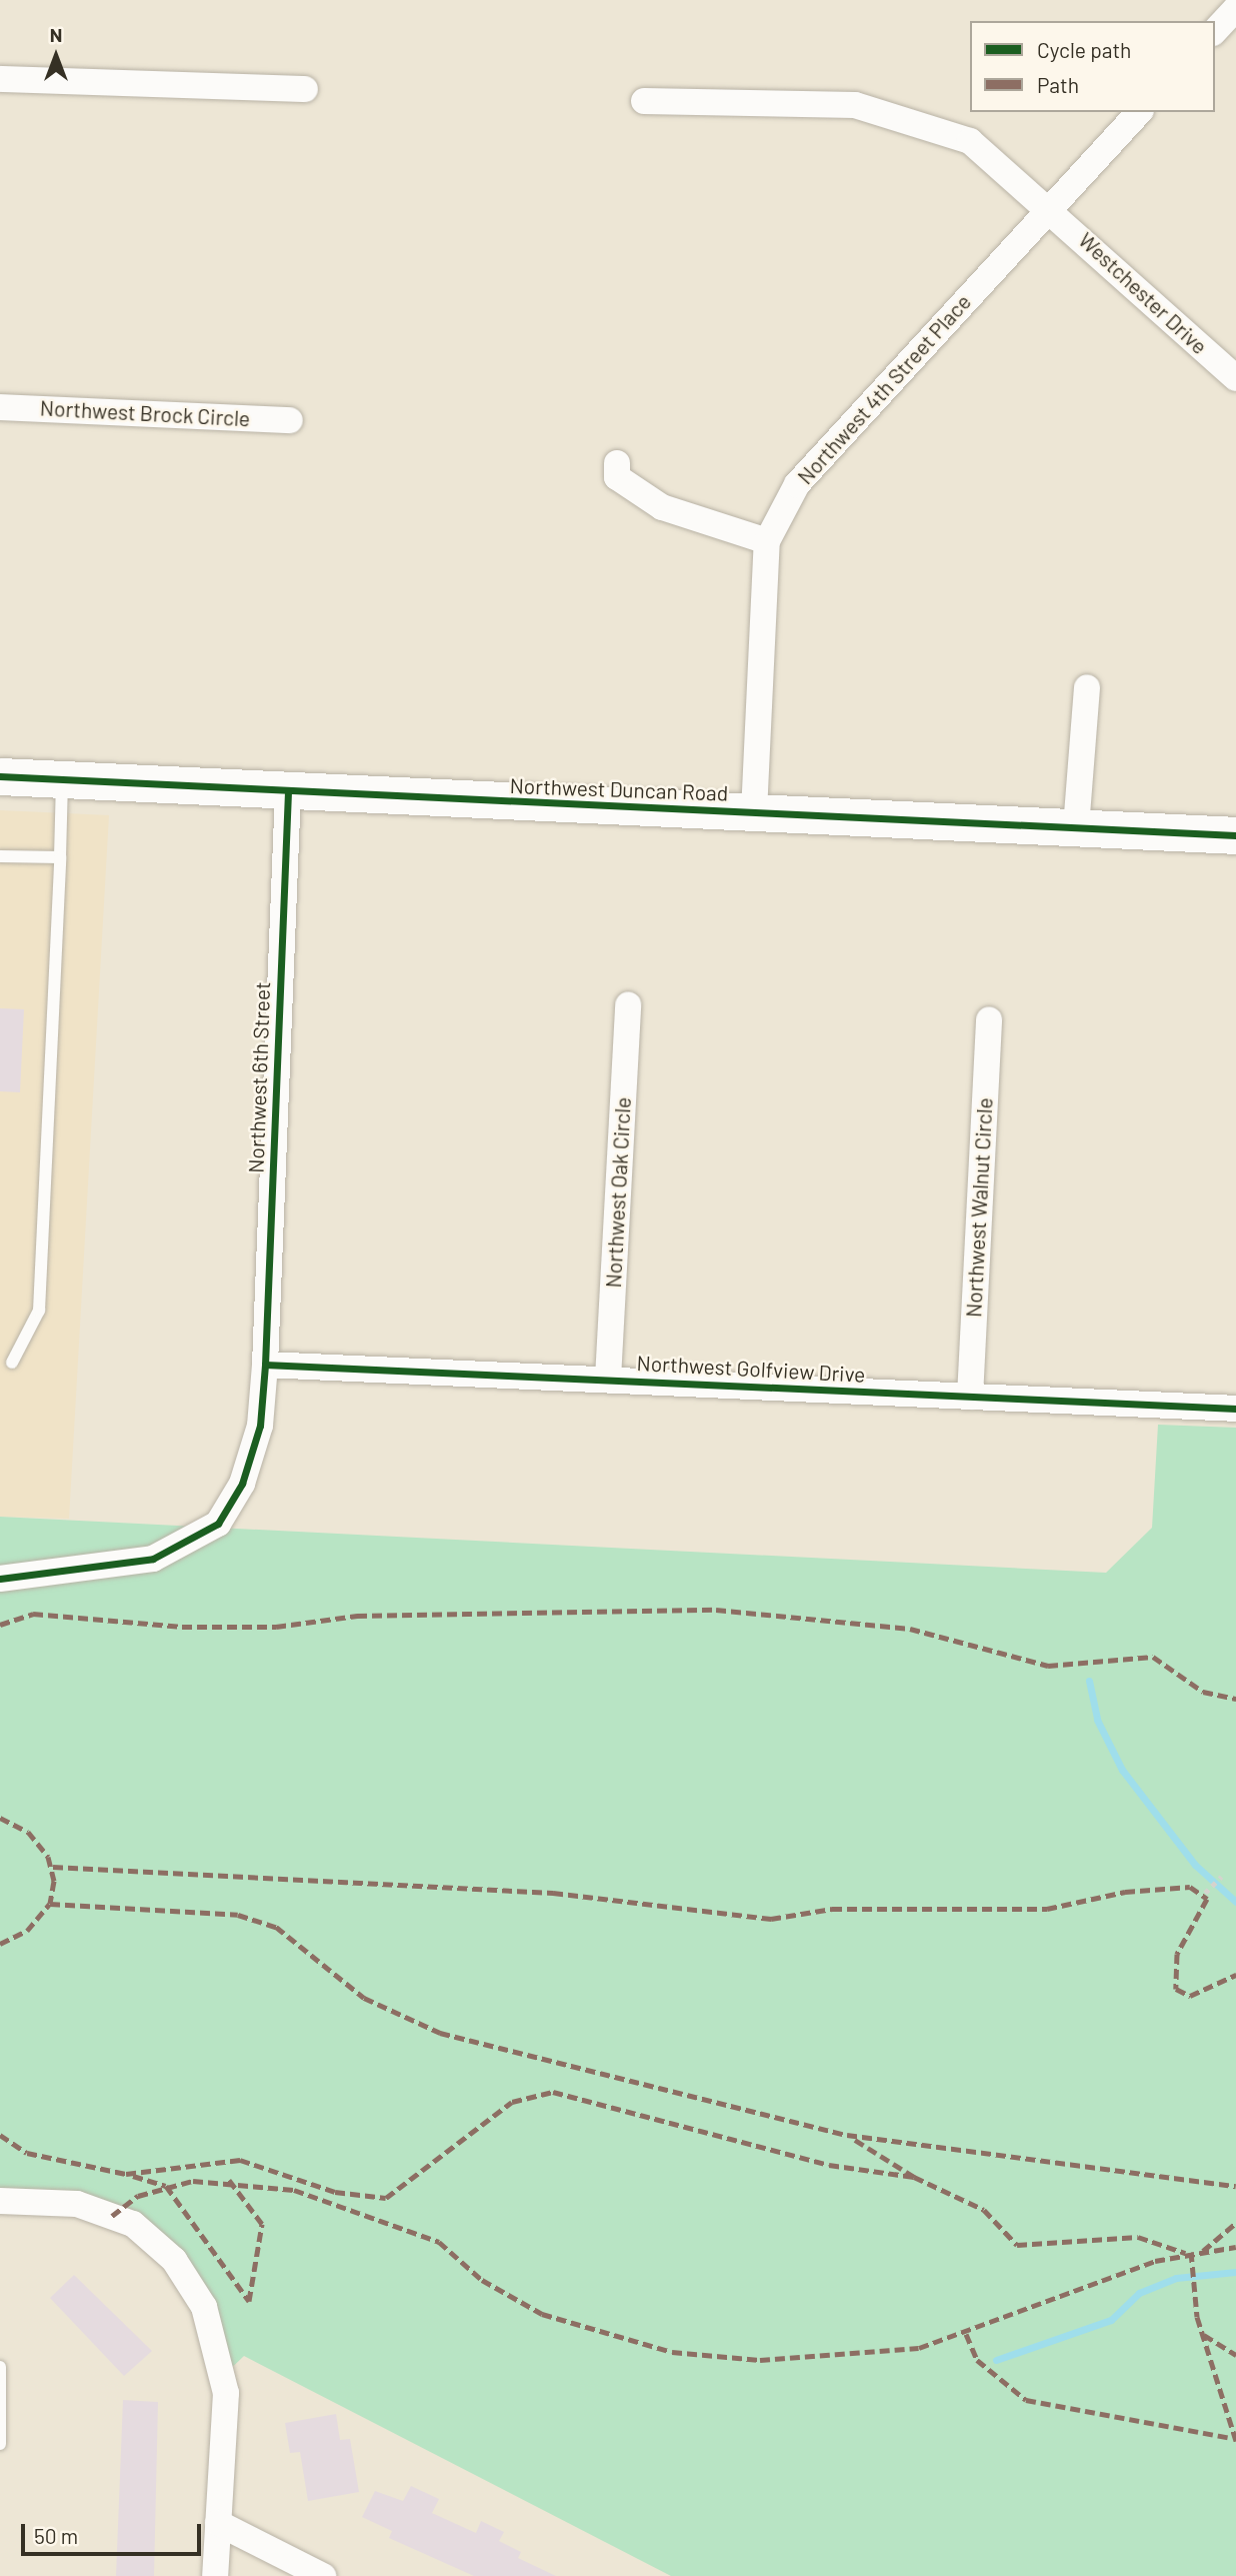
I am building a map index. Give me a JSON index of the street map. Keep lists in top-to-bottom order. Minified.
{"streets":{"street":["Westchester Drive","Northwest 4th Street Place","Northwest Brock Circle","Northwest Duncan Road","Northwest 6th Street","Northwest Oak Circle","Northwest Walnut Circle","Northwest Golfview Drive"]},"crossings":[["Westchester Drive","Northwest 4th Street Place"],["Northwest 4th Street Place","Northwest Duncan Road"],["Northwest Duncan Road","Northwest 6th Street"],["Northwest 6th Street","Northwest Golfview Drive"],["Northwest Oak Circle","Northwest Golfview Drive"],["Northwest Walnut Circle","Northwest Golfview Drive"]],"legend":["Cycle path","Path"],"scale_bar":"50 m","north":"top"}
